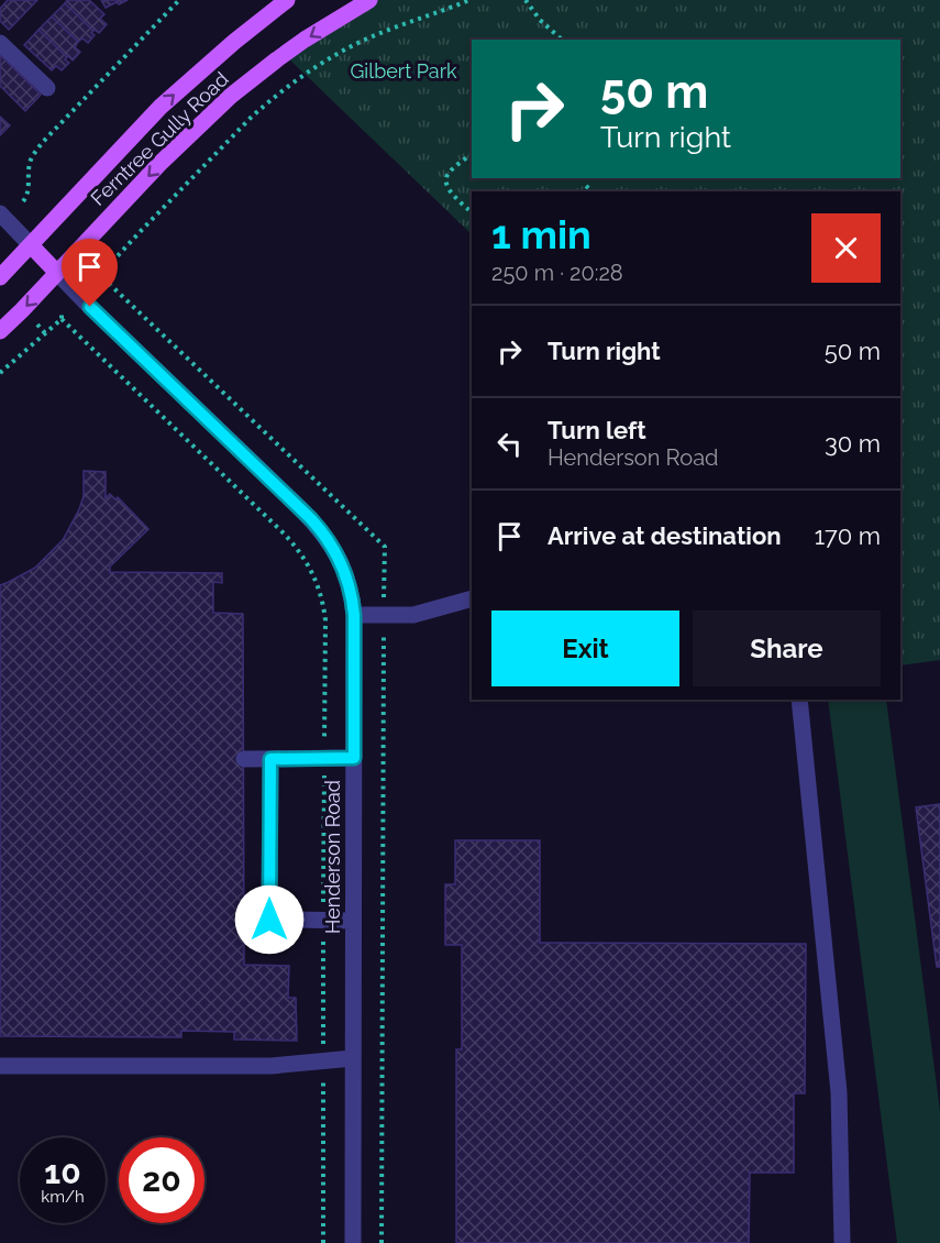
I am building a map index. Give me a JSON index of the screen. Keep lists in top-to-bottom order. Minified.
{"streets":{"main road":["Ferntree Gully Road"],"street":["Henderson Road"]},"crossings":[["Ferntree Gully Road","Henderson Road"]],"parks":["Gilbert Park"],"page":{"turn":["50 m","Turn right"],"heading":["1 min","250 m · 20:28"],"list":[{"name":"Turn right","value":"50 m"},{"name":"Turn left","note":"Henderson Road","value":"30 m"},{"name":"Arrive at destination","value":"170 m"}],"buttons":["Exit","Share"],"speed":"10 km/h","limit":"20"}}
